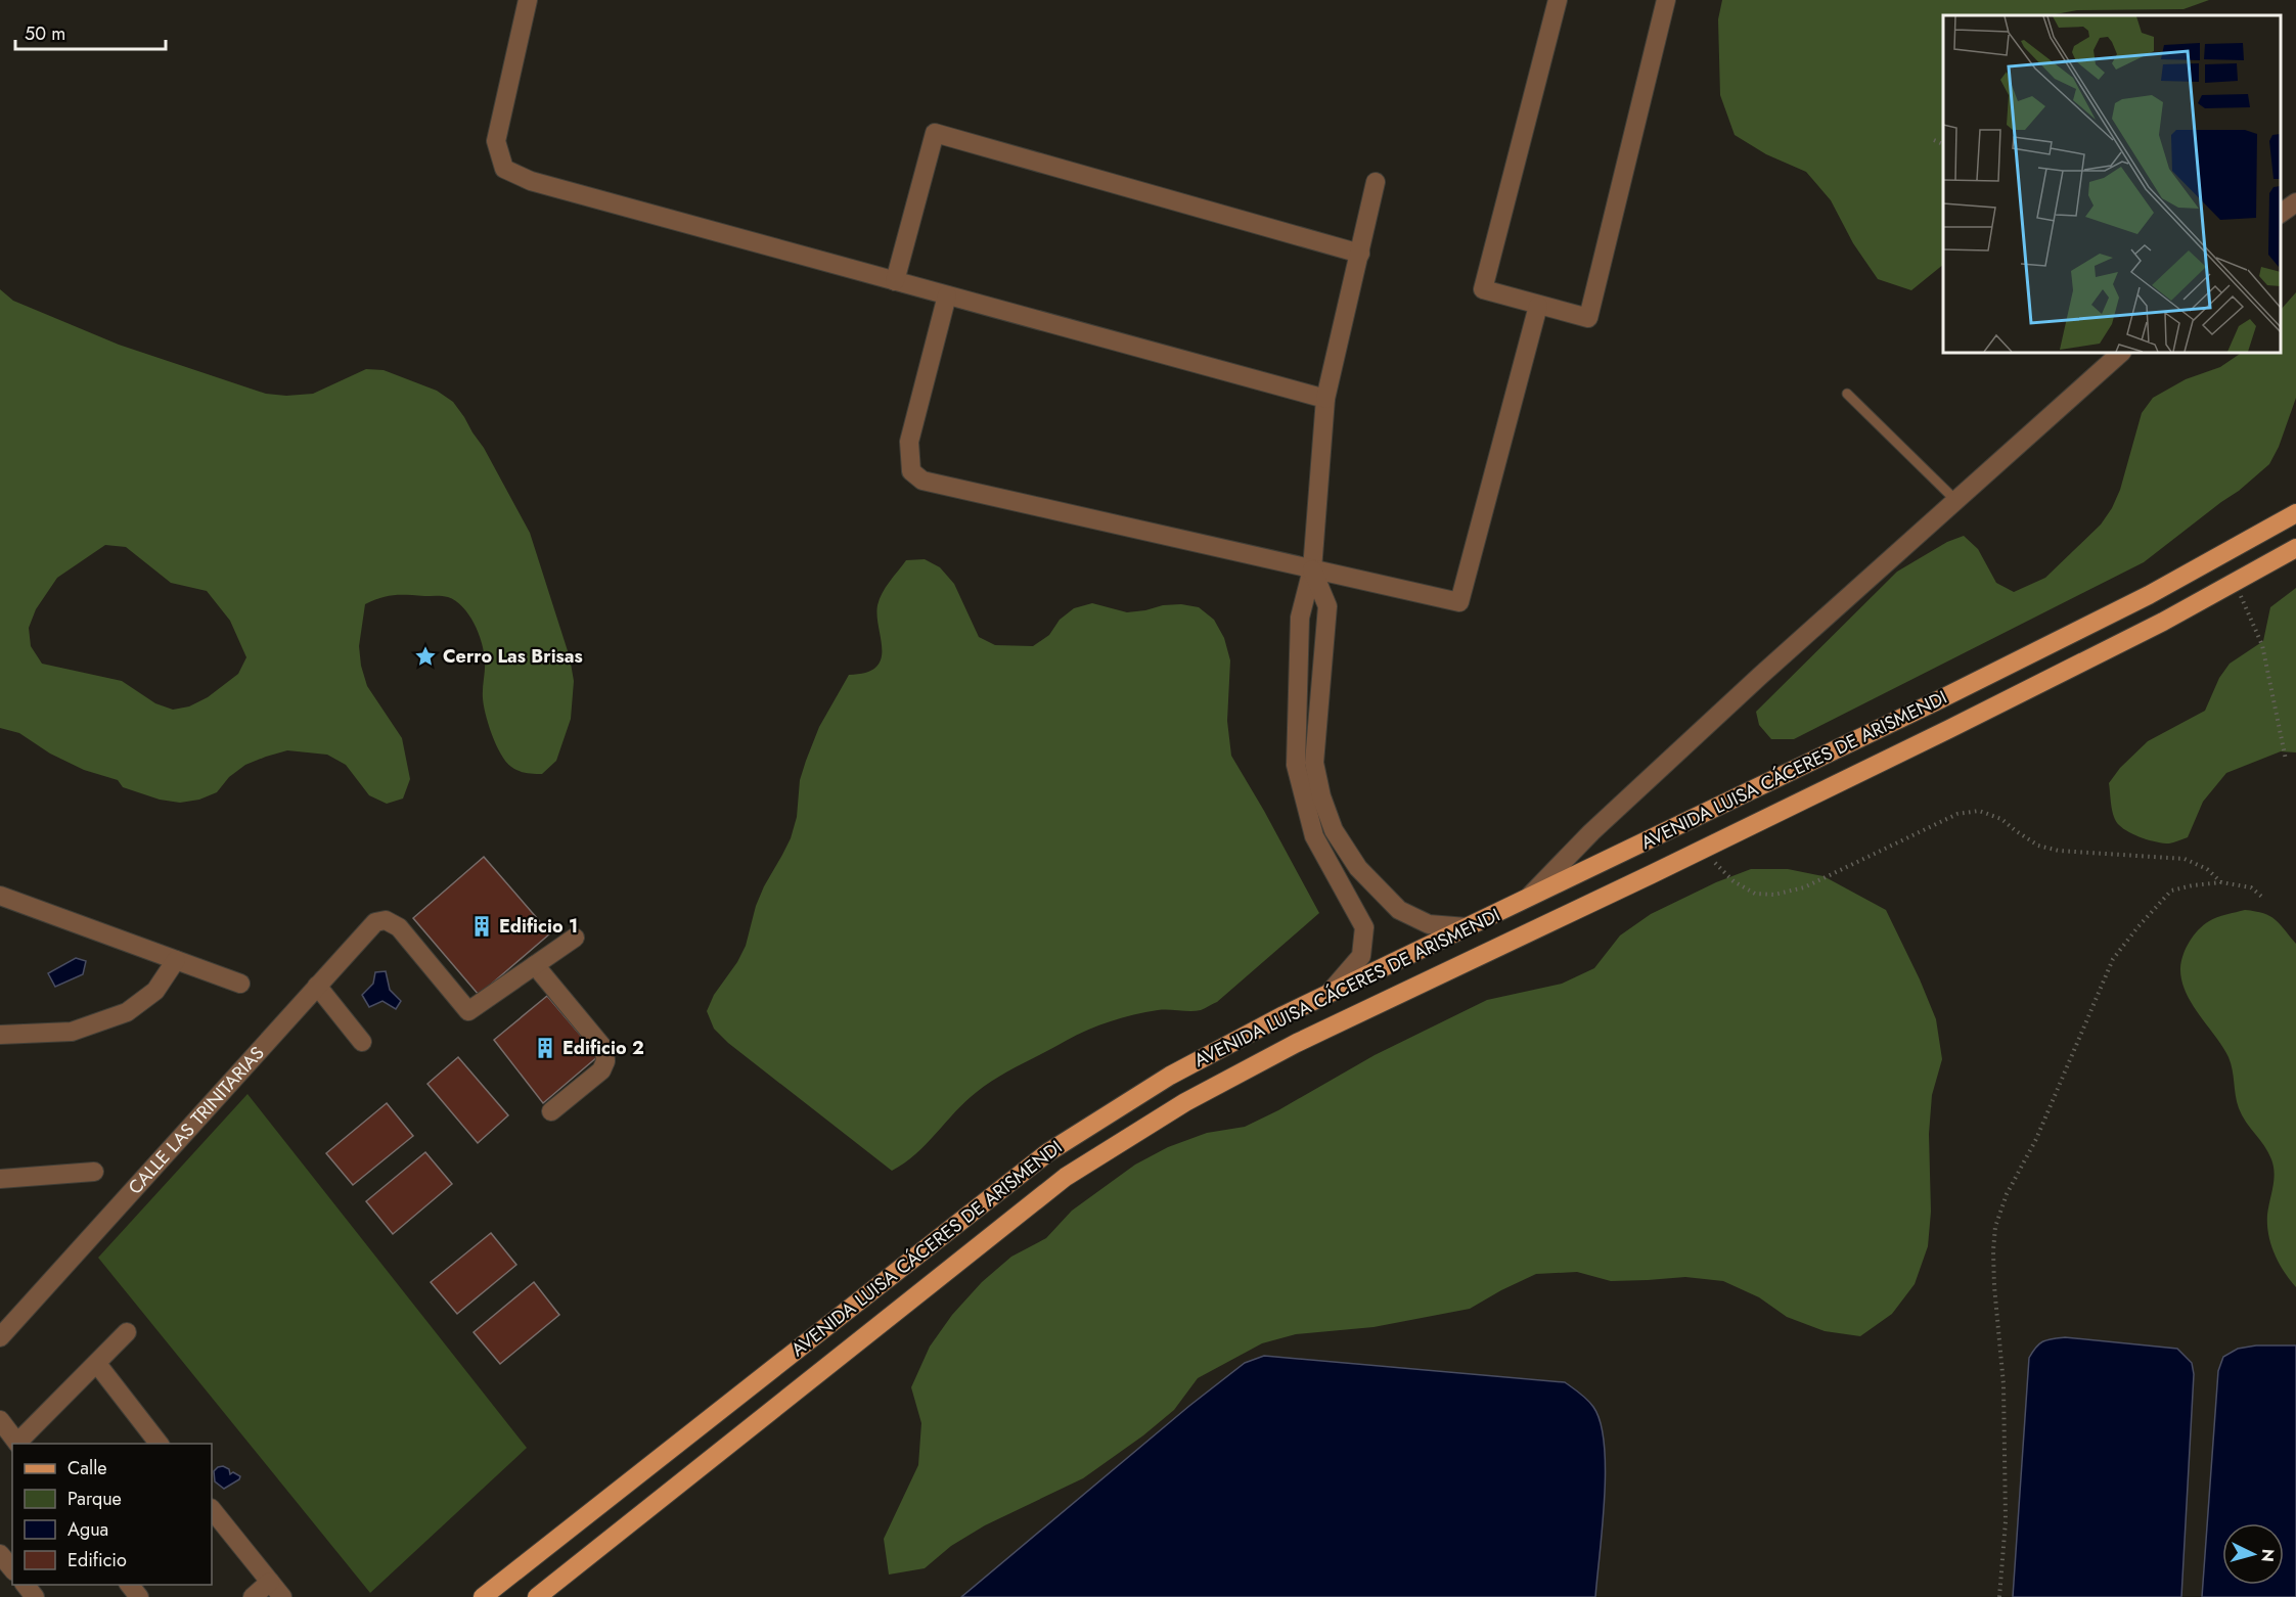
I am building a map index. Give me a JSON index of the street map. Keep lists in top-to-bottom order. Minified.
{"streets":{"main road":["AVENIDA LUISA CÁCERES DE ARISMENDI"],"street":["CALLE LAS TRINITARIAS"]},"places":{"place":["Cerro Las Brisas"],"building":["Edificio 1","Edificio 2"]},"legend":["Calle","Parque","Agua","Edificio"],"scale_bar":"50 m","north":"right"}
